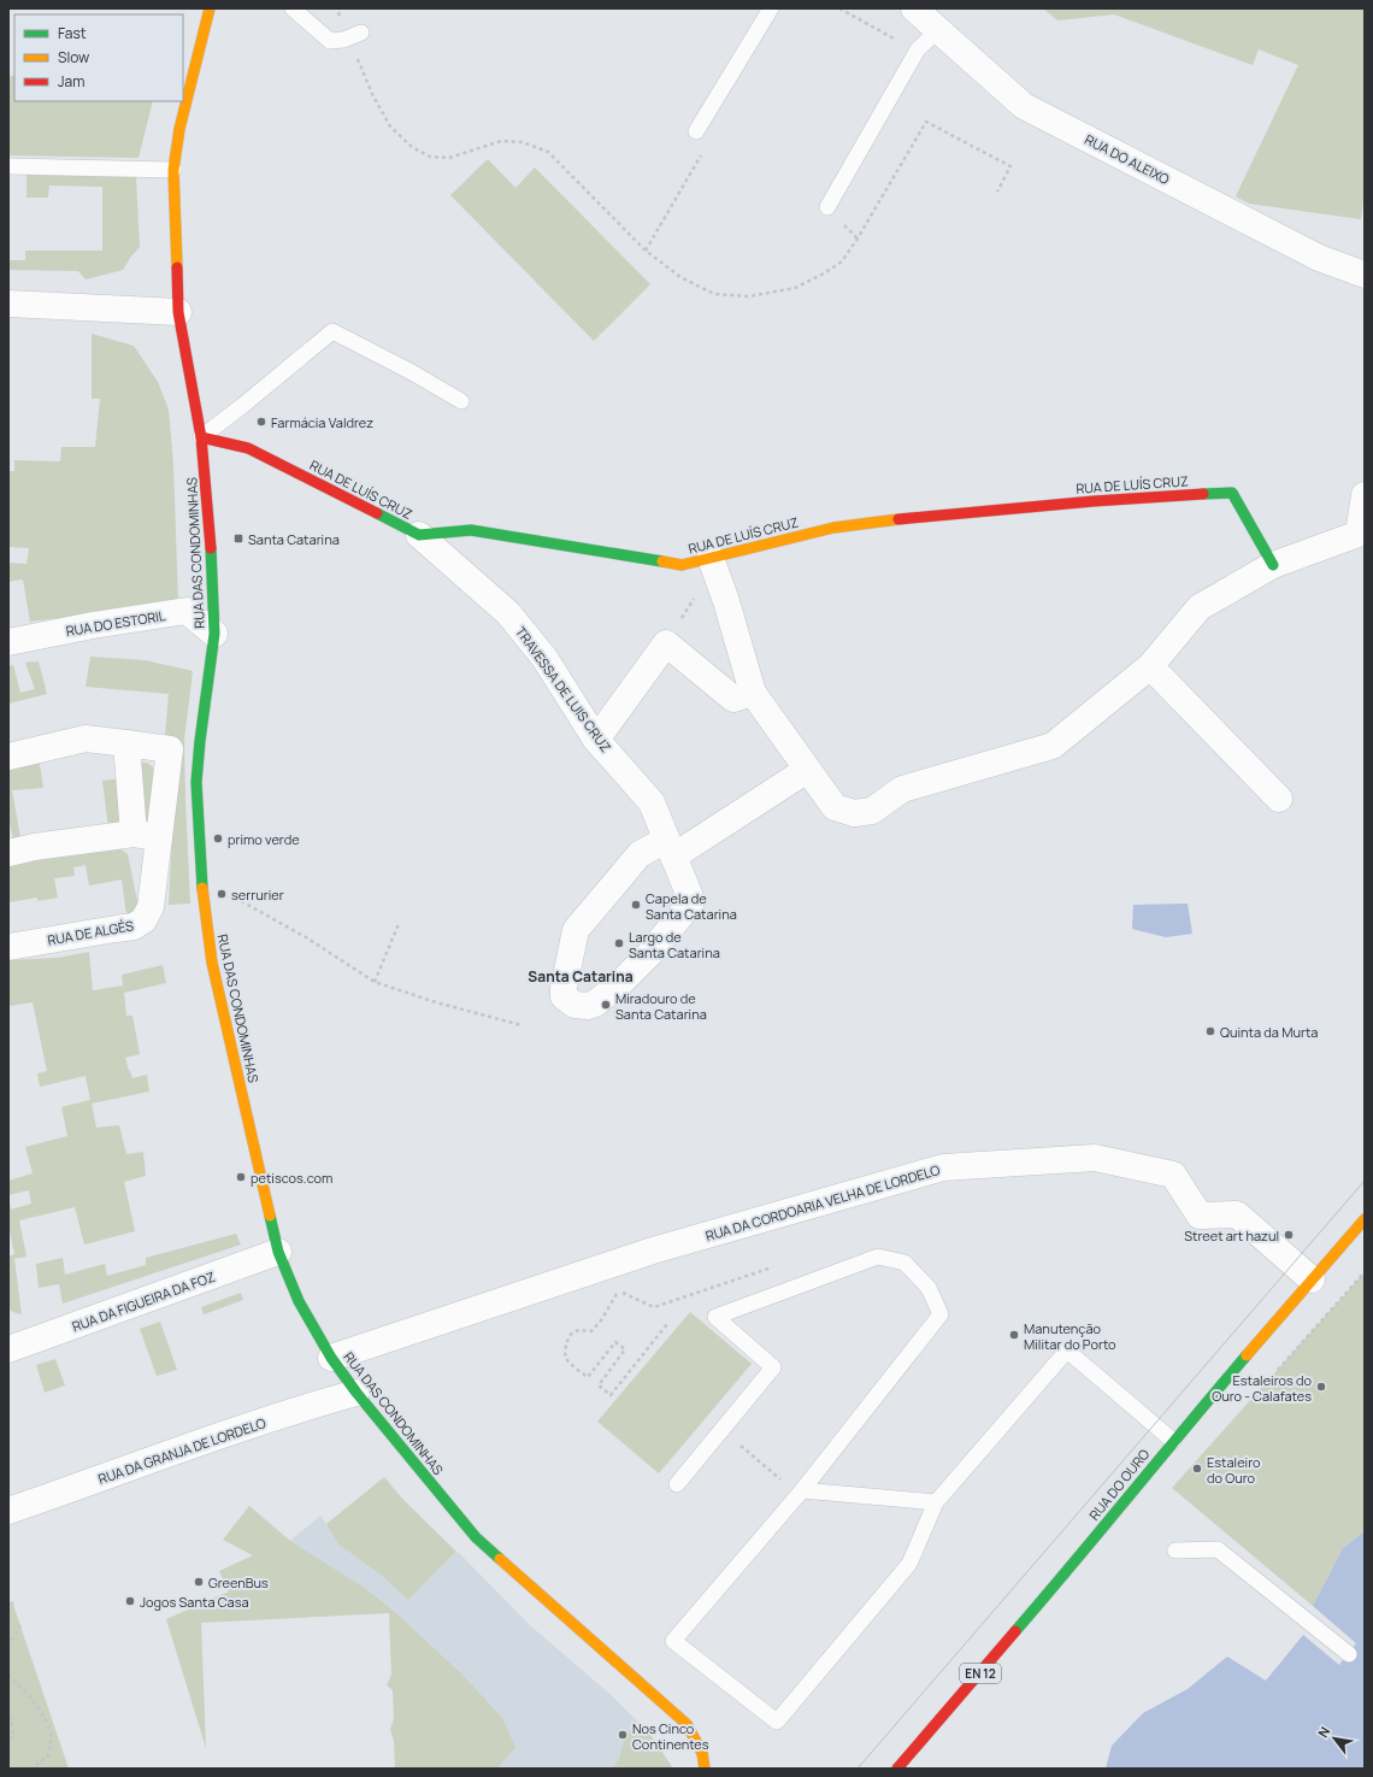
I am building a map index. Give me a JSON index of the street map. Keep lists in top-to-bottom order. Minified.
{"streets":{"street":["RUA DO ALEIXO","RUA DE LUÍS CRUZ","RUA DAS CONDOMINHAS","RUA DO ESTORIL","TRAVESSA DE LUIS CRUZ","RUA DE ALGÉS","RUA DA CORDOARIA VELHA DE LORDELO","RUA DA FIGUEIRA DA FOZ","RUA DA GRANJA DE LORDELO","RUA DO OURO","EN 12"]},"crossings":[["RUA DE LUÍS CRUZ","RUA DAS CONDOMINHAS"],["RUA DE LUÍS CRUZ","TRAVESSA DE LUIS CRUZ"],["RUA DAS CONDOMINHAS","RUA DO ESTORIL"],["RUA DAS CONDOMINHAS","RUA DA CORDOARIA VELHA DE LORDELO"],["RUA DAS CONDOMINHAS","RUA DA FIGUEIRA DA FOZ"],["RUA DAS CONDOMINHAS","RUA DA GRANJA DE LORDELO"],["RUA DA CORDOARIA VELHA DE LORDELO","RUA DO OURO"]],"districts":["Santa Catarina"],"places":{"other":["Farmácia Valdrez","primo verde","serrurier","Capela de Santa Catarina","Largo de Santa Catarina","Miradouro de Santa Catarina","Quinta da Murta","petiscos.com","Street art hazul","Manutenção Militar do Porto","Estaleiros do Ouro - Calafates","Estaleiro do Ouro","GreenBus","Jogos Santa Casa","Nos Cinco Continentes"],"transit":["Santa Catarina"]},"legend":["Fast","Slow","Jam"],"north":"top left"}
